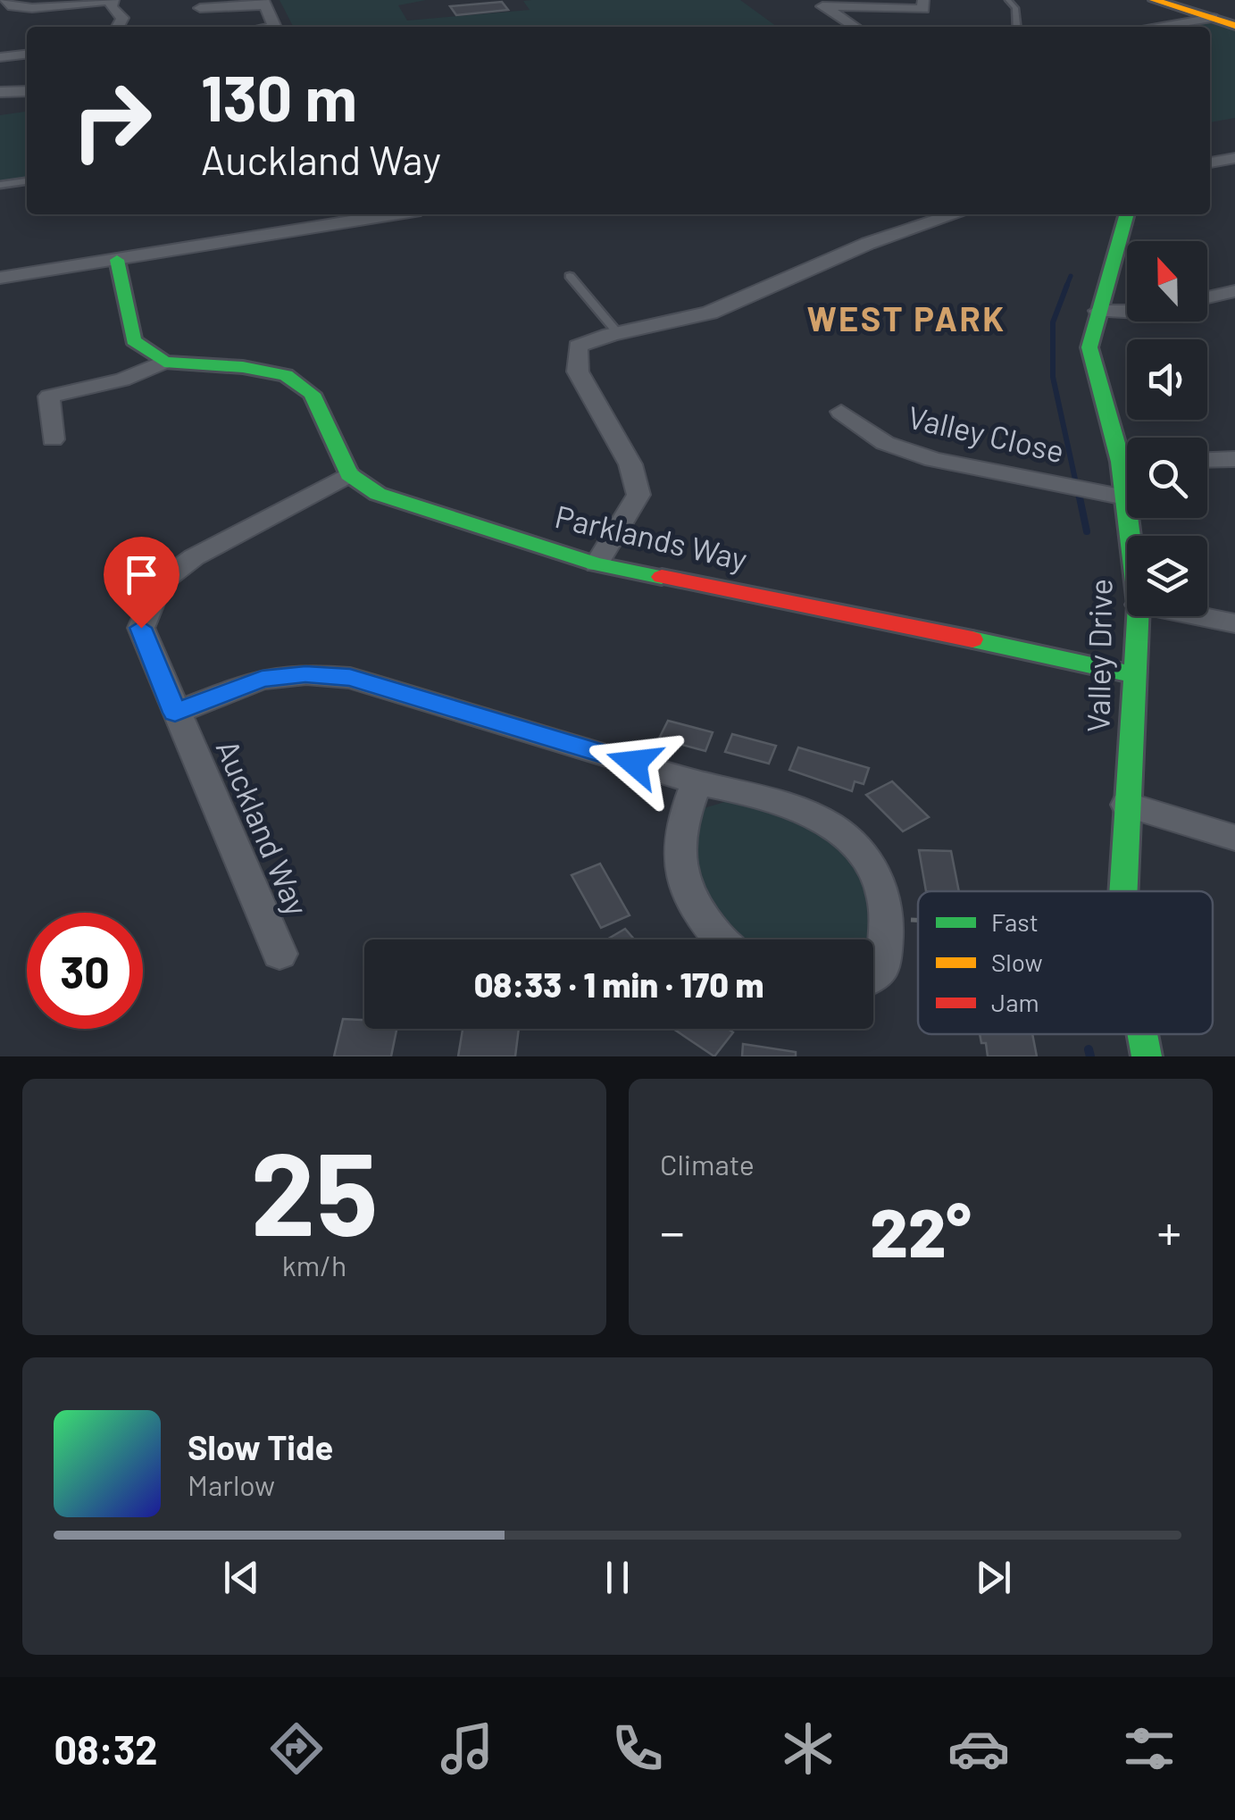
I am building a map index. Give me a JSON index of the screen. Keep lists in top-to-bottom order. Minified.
{"streets":{"street":["Valley Close","Parklands Way","Valley Drive","Auckland Way"]},"crossings":[["Valley Close","Valley Drive"],["Parklands Way","Valley Drive"],["Parklands Way","Auckland Way"]],"districts":["WEST PARK"],"legend":["Fast","Slow","Jam"],"north":"top","page":{"turn":["130 m","Auckland Way"],"limit":"30","trip":"08:33 · 1 min · 170 m","tile":[["25","km/h"],"Climate"],"heat":["−","22°","+"],"song":["Slow Tide","Marlow"],"tabs":"08:32"}}
